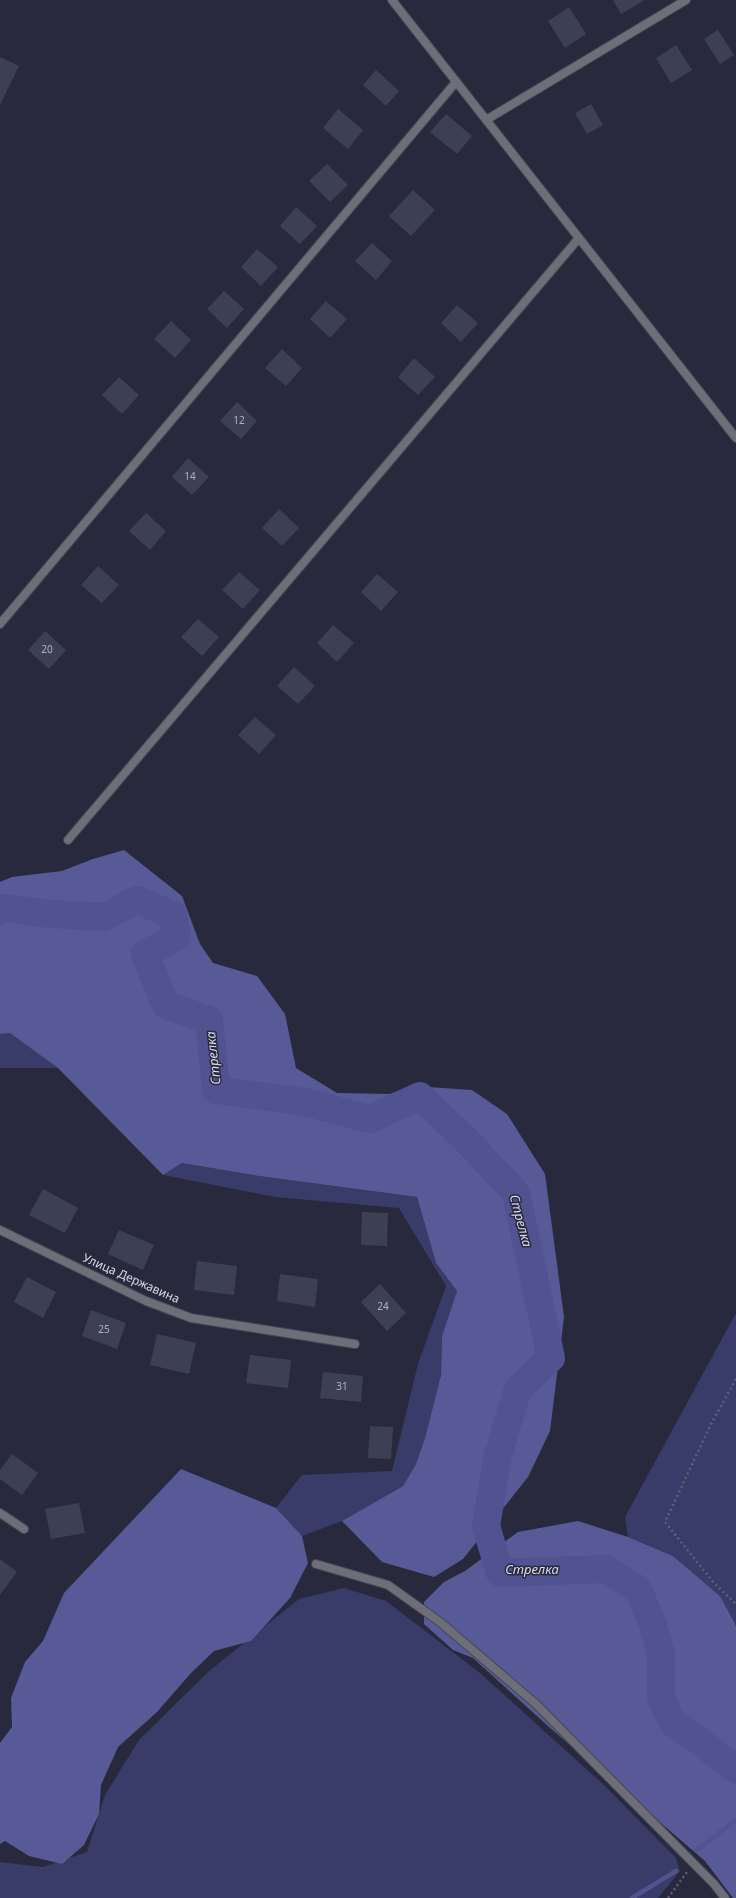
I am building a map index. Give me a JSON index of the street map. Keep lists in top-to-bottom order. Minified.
{"streets":{"street":["Улица Державина"]},"water":["Стрелка"],"house_numbers":["12","14","20","24","25","31"]}
